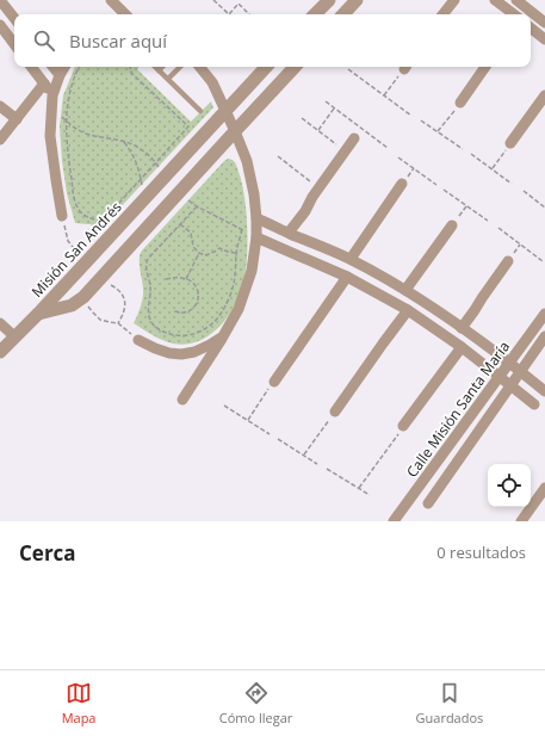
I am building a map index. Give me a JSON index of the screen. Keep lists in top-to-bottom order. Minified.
{"streets":{"street":["Misión San Andrés","Calle Misión Santa María"]},"page":{"search":"Buscar aquí","heading":["Cerca","0 resultados"],"nav":["Mapa","Cómo llegar","Guardados"]}}
